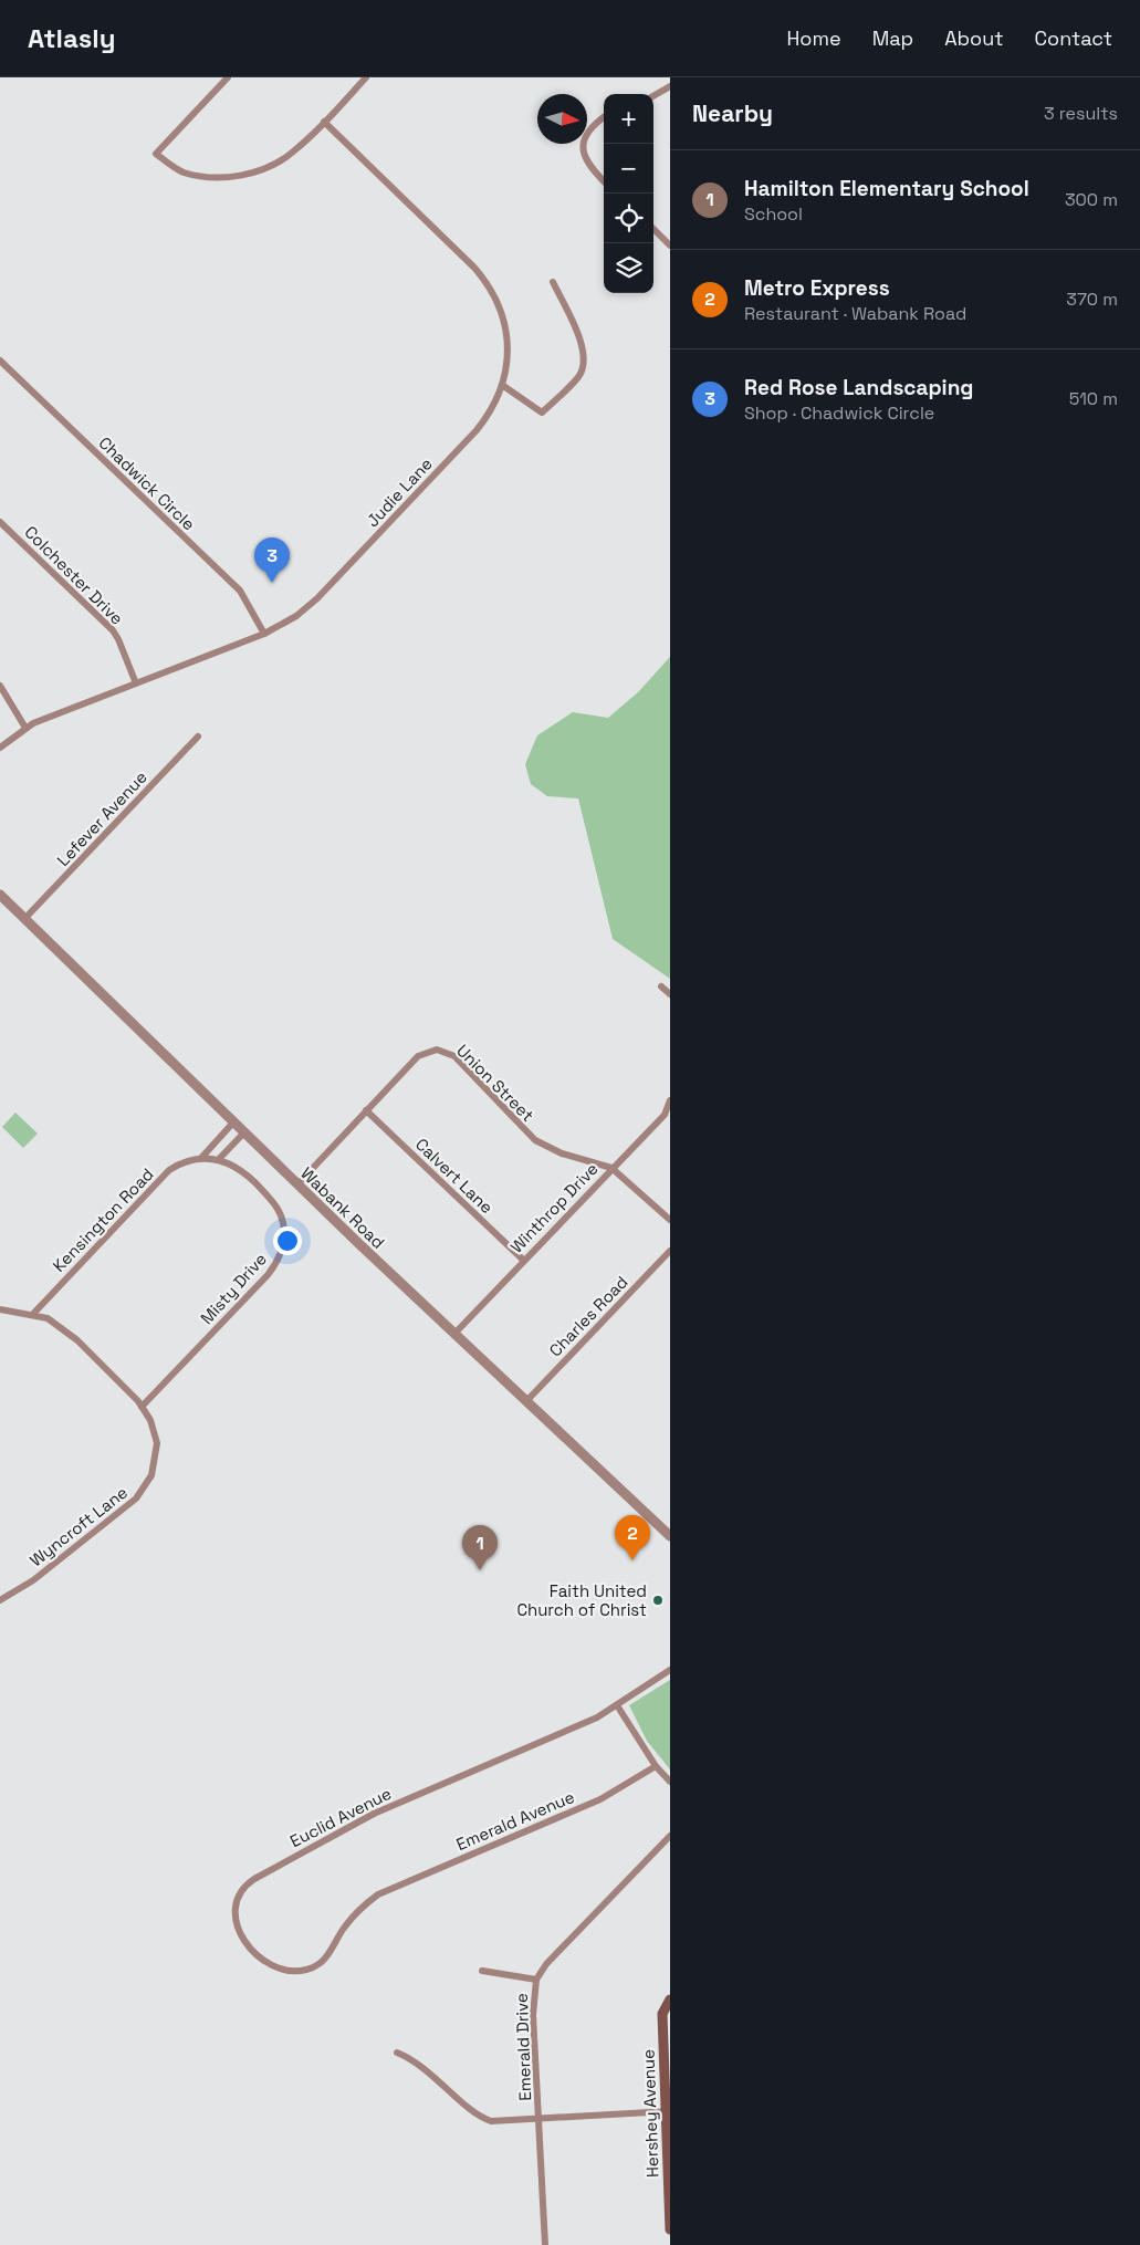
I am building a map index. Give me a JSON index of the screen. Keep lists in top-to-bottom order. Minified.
{"streets":{"main road":["Hershey Avenue"],"street":["Chadwick Circle","Judie Lane","Colchester Drive","Lefever Avenue","Union Street","Calvert Lane","Wabank Road","Winthrop Drive","Kensington Road","Misty Drive","Charles Road","Wyncroft Lane","Euclid Avenue","Emerald Avenue","Emerald Drive"]},"crossings":[["Chadwick Circle","Judie Lane"],["Judie Lane","Colchester Drive"],["Lefever Avenue","Wabank Road"],["Union Street","Calvert Lane"],["Union Street","Wabank Road"],["Union Street","Winthrop Drive"],["Calvert Lane","Winthrop Drive"],["Wabank Road","Winthrop Drive"],["Wabank Road","Kensington Road"],["Wabank Road","Charles Road"],["Kensington Road","Misty Drive"],["Kensington Road","Wyncroft Lane"],["Misty Drive","Wyncroft Lane"],["Euclid Avenue","Emerald Avenue"]],"places":["Faith United Church of Christ"],"north":"right","page":{"header":"Atlasly","nav":["Home","Map","About","Contact"],"heading":["Nearby","3 results"],"map_buttons":["+","−"],"list":[{"mark":"1","name":"Hamilton Elementary School","note":"School","value":"300 m"},{"mark":"2","name":"Metro Express","note":"Restaurant · Wabank Road","value":"370 m"},{"mark":"3","name":"Red Rose Landscaping","note":"Shop · Chadwick Circle","value":"510 m"}],"pins":["3","2","1"]}}
